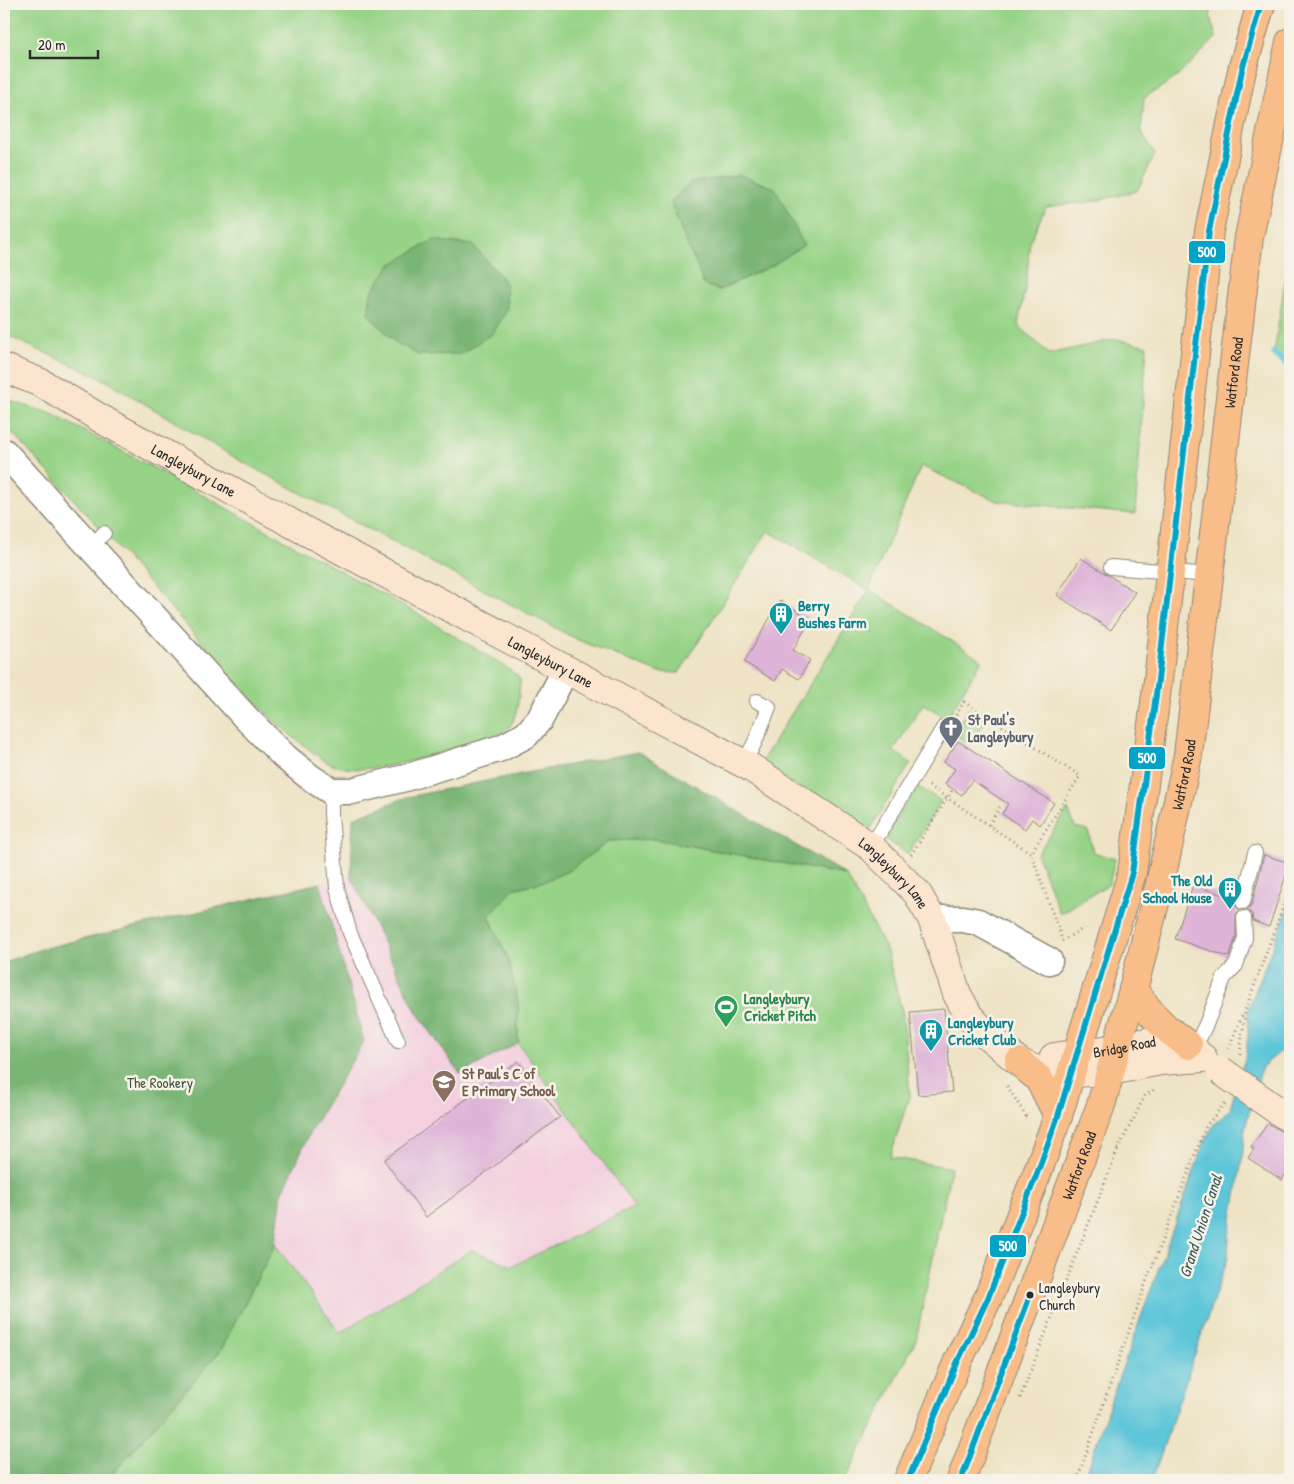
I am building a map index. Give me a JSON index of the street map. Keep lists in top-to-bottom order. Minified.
{"streets":{"highway":["Watford Road"],"street":["Langleybury Lane","Bridge Road"]},"crossings":[["Watford Road","Bridge Road"],["Langleybury Lane","Bridge Road"]],"water":["Grand Union Canal"],"parks":["The Rookery"],"places":{"building":["Berry Bushes Farm","The Old School House","Langleybury Cricket Club"],"church":["St Paul's Langleybury"],"sports":["Langleybury Cricket Pitch"],"school or university":["St Paul's C of E Primary School"],"other":["Langleybury Church"]},"lines":["transit line 500"],"scale_bar":"20 m"}
